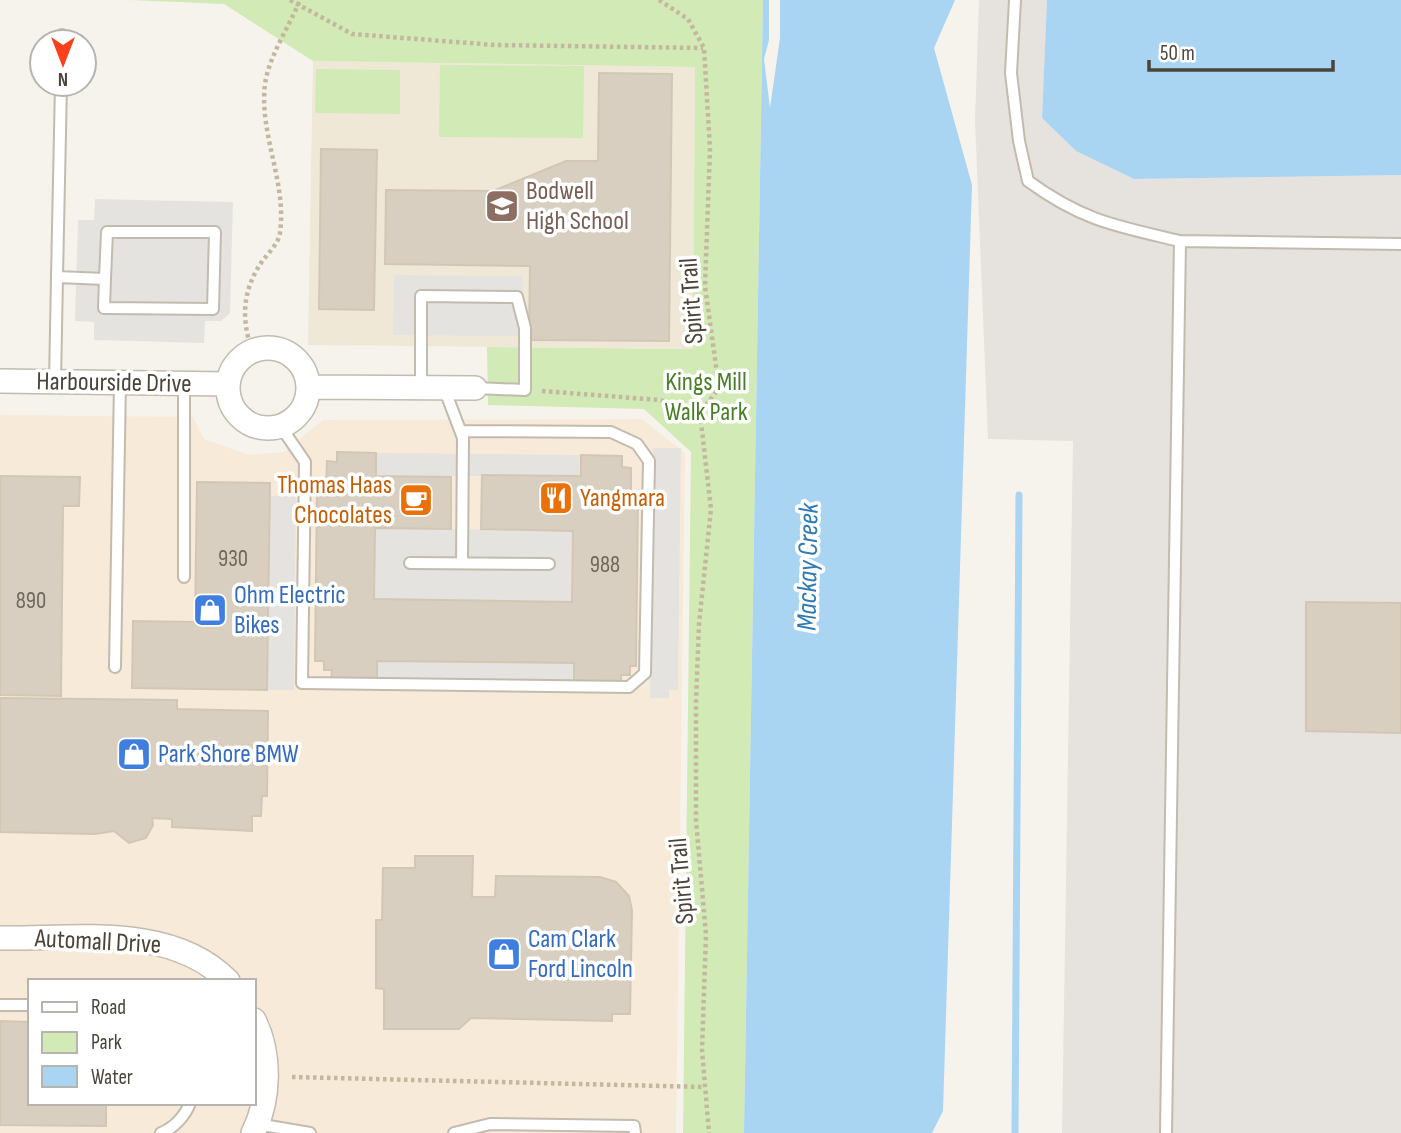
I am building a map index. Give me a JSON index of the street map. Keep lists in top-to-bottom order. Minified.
{"streets":{"street":["Harbourside Drive","Automall Drive"],"path":["Spirit Trail"]},"water":["Mackay Creek"],"parks":["Kings Mill Walk Park"],"places":{"school or university":["Bodwell High School"],"restaurant":["Yangmara"],"cafe":["Thomas Haas Chocolates"],"shop":["Ohm Electric Bikes","Park Shore BMW","Cam Clark Ford Lincoln"]},"house_numbers":["930","988","890"],"legend":["Road","Park","Water"],"scale_bar":"50 m","north":"bottom"}
